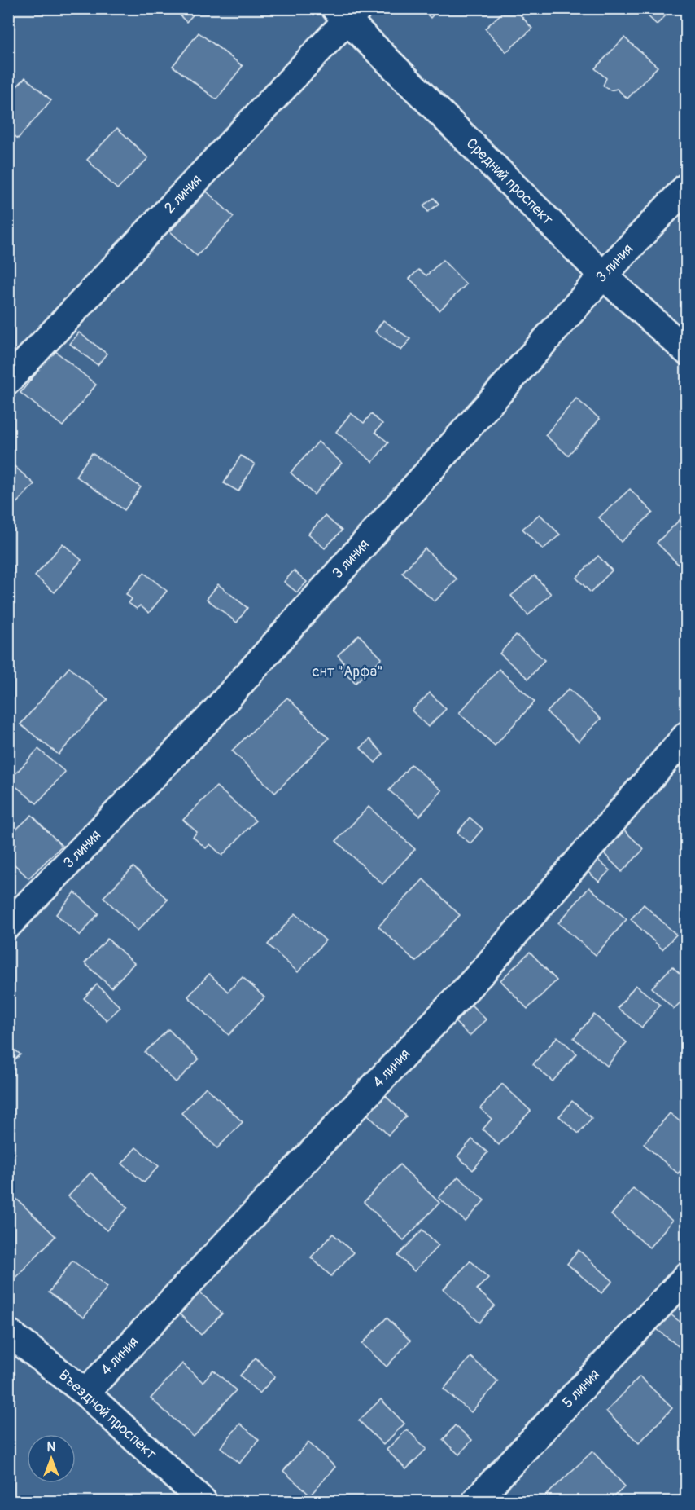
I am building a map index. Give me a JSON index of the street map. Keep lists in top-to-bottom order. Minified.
{"streets":{"street":["Средний проспект","2 линия","3 линия","4 линия","5 линия","Въездной проспект"]},"crossings":[["Средний проспект","2 линия"],["Средний проспект","3 линия"],["4 линия","Въездной проспект"]],"parks":["снт \"Арфа\""],"north":"top"}
